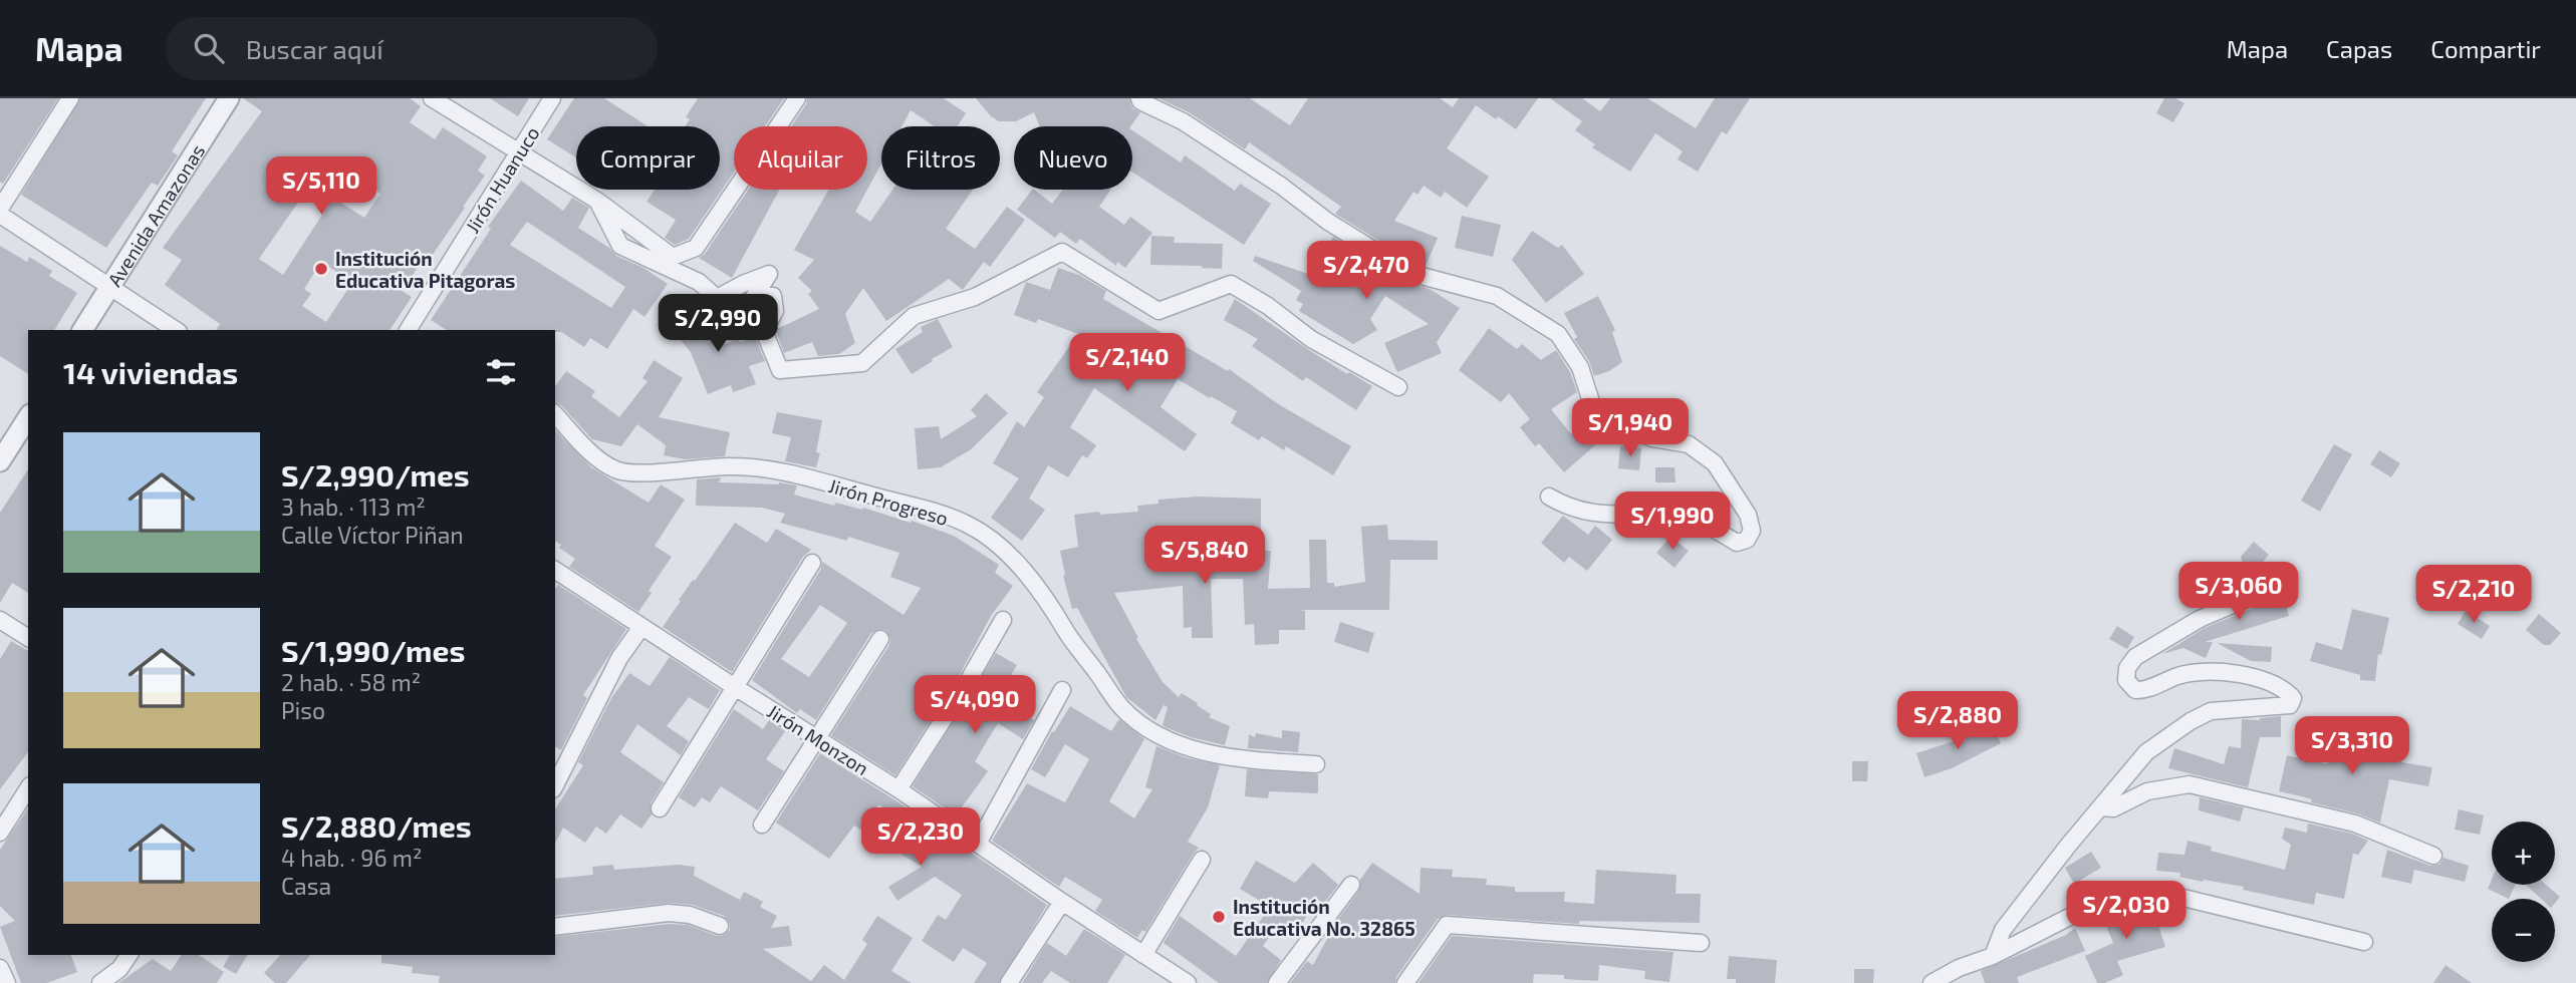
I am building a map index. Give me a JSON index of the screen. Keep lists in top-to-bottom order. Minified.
{"streets":{"street":["Jirón Huanuco","Avenida Amazonas","Jirón Progreso","Jirón Monzon"]},"places":["Institución Educativa Pitagoras","Institución Educativa No. 32865"],"page":{"header":"Mapa","search":"Buscar aquí","nav":["Mapa","Capas","Compartir"],"chip":["Comprar","Alquilar","Filtros","Nuevo"],"price":["S/5,110","S/2,470","S/2,990","S/2,140","S/1,940","S/1,990","S/5,840","S/3,060","S/2,210","S/4,090","S/2,880","S/3,310","S/2,230","S/2,030"],"heading":"14 viviendas","list":[{"name":"S/2,990/mes","note":"3 hab. · 113 m² · Calle Víctor Piñan"},{"name":"S/1,990/mes","note":"2 hab. · 58 m² · Piso"},{"name":"S/2,880/mes","note":"4 hab. · 96 m² · Casa"}],"map_buttons":["+","−"]}}
